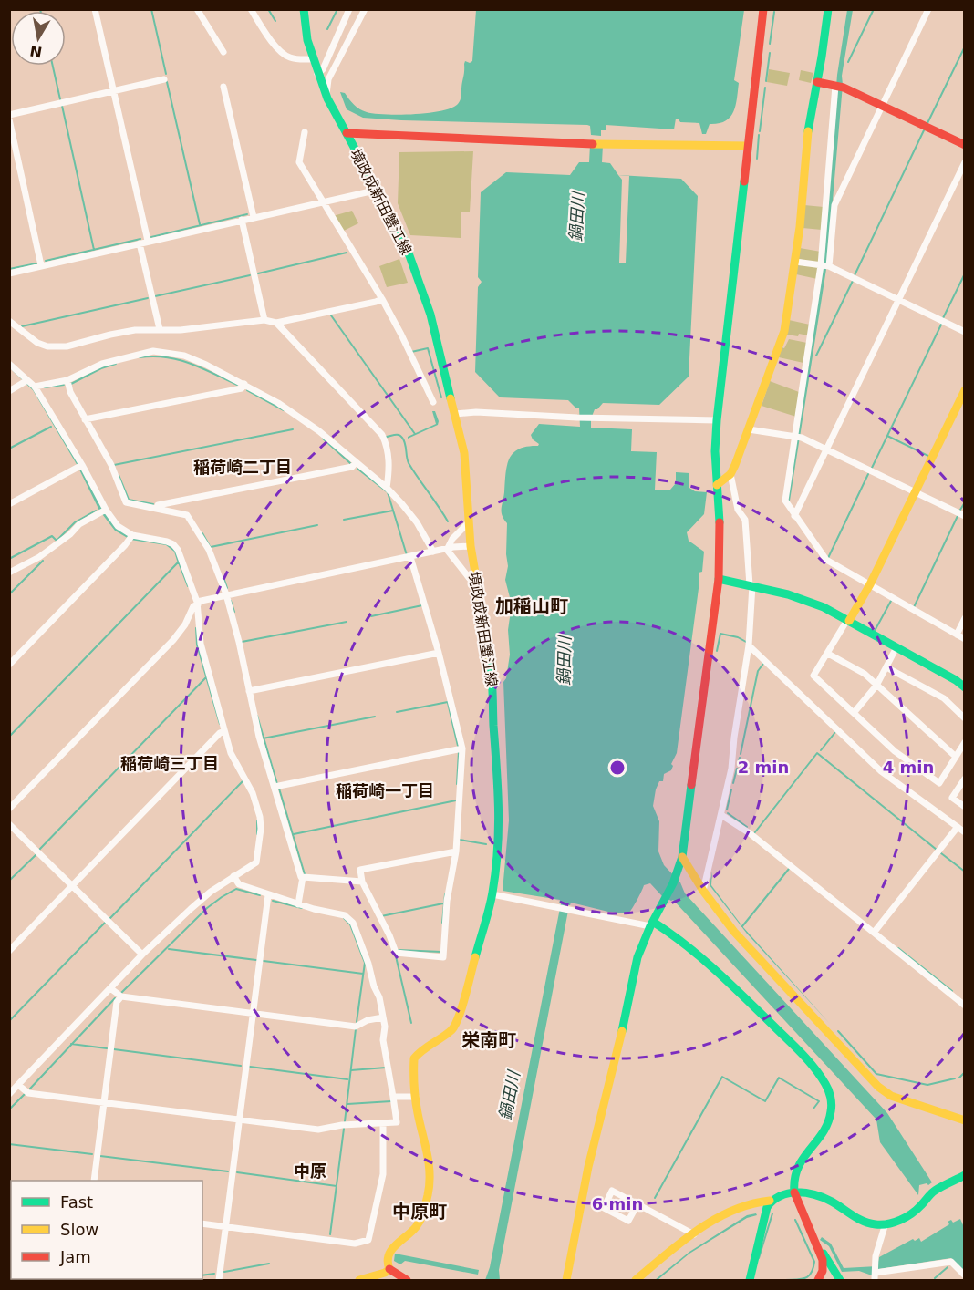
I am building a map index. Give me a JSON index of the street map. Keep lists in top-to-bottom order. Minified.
{"streets":{"main road":["境政成新田蟹江線"]},"districts":["稲荷崎二丁目","加稲山町","稲荷崎三丁目","稲荷崎一丁目","栄南町","中原","中原町"],"water":["鍋田川"],"legend":["Fast","Slow","Jam"],"north":"bottom","rings":["2 min","4 min","6 min"]}
